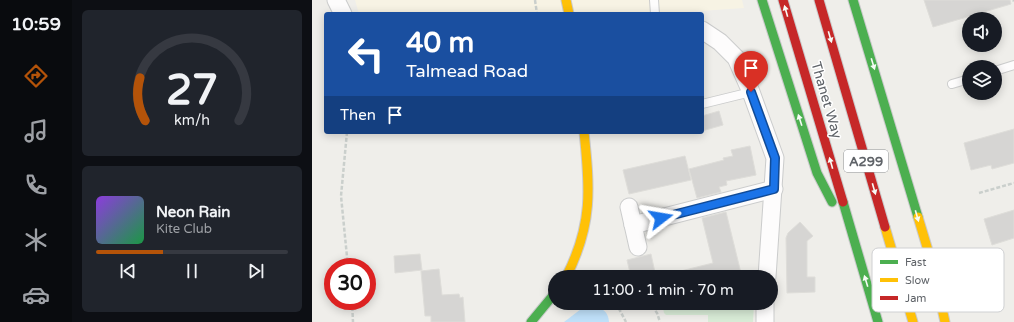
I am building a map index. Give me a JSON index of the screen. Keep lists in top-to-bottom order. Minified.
{"streets":{"main road":["Thanet Way","A299"]},"legend":["Fast","Slow","Jam"],"page":{"tabs":"10:59","turn":["40 m","Talmead Road"],"then":"Then","song":["Neon Rain","Kite Club"],"limit":"30","trip":"11:00 · 1 min · 70 m","gauge":["27","km/h"]}}
